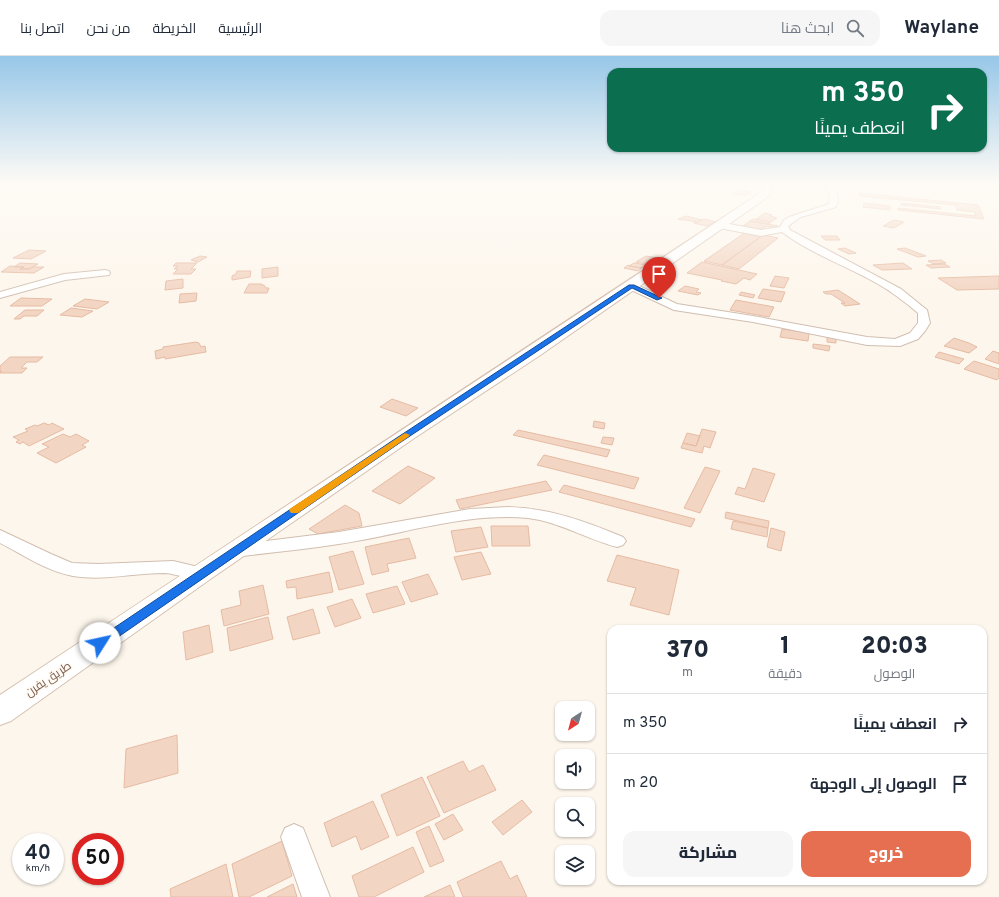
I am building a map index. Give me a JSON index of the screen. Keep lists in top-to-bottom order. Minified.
{"streets":{"main road":["طريق يفرن"]},"north":"bottom left","page":{"header":"Waylane","search":"ابحث هنا","nav":["الرئيسية","الخريطة","من نحن","اتصل بنا"],"turn":["350 m","انعطف يمينًا"],"eta":["20:03","الوصول","1","دقيقة","370","m"],"list":[{"name":"انعطف يمينًا","value":"350 m"},{"name":"الوصول إلى الوجهة","value":"20 m"}],"buttons":["خروج","مشاركة"],"speed":"40 km/h","limit":"50"}}
